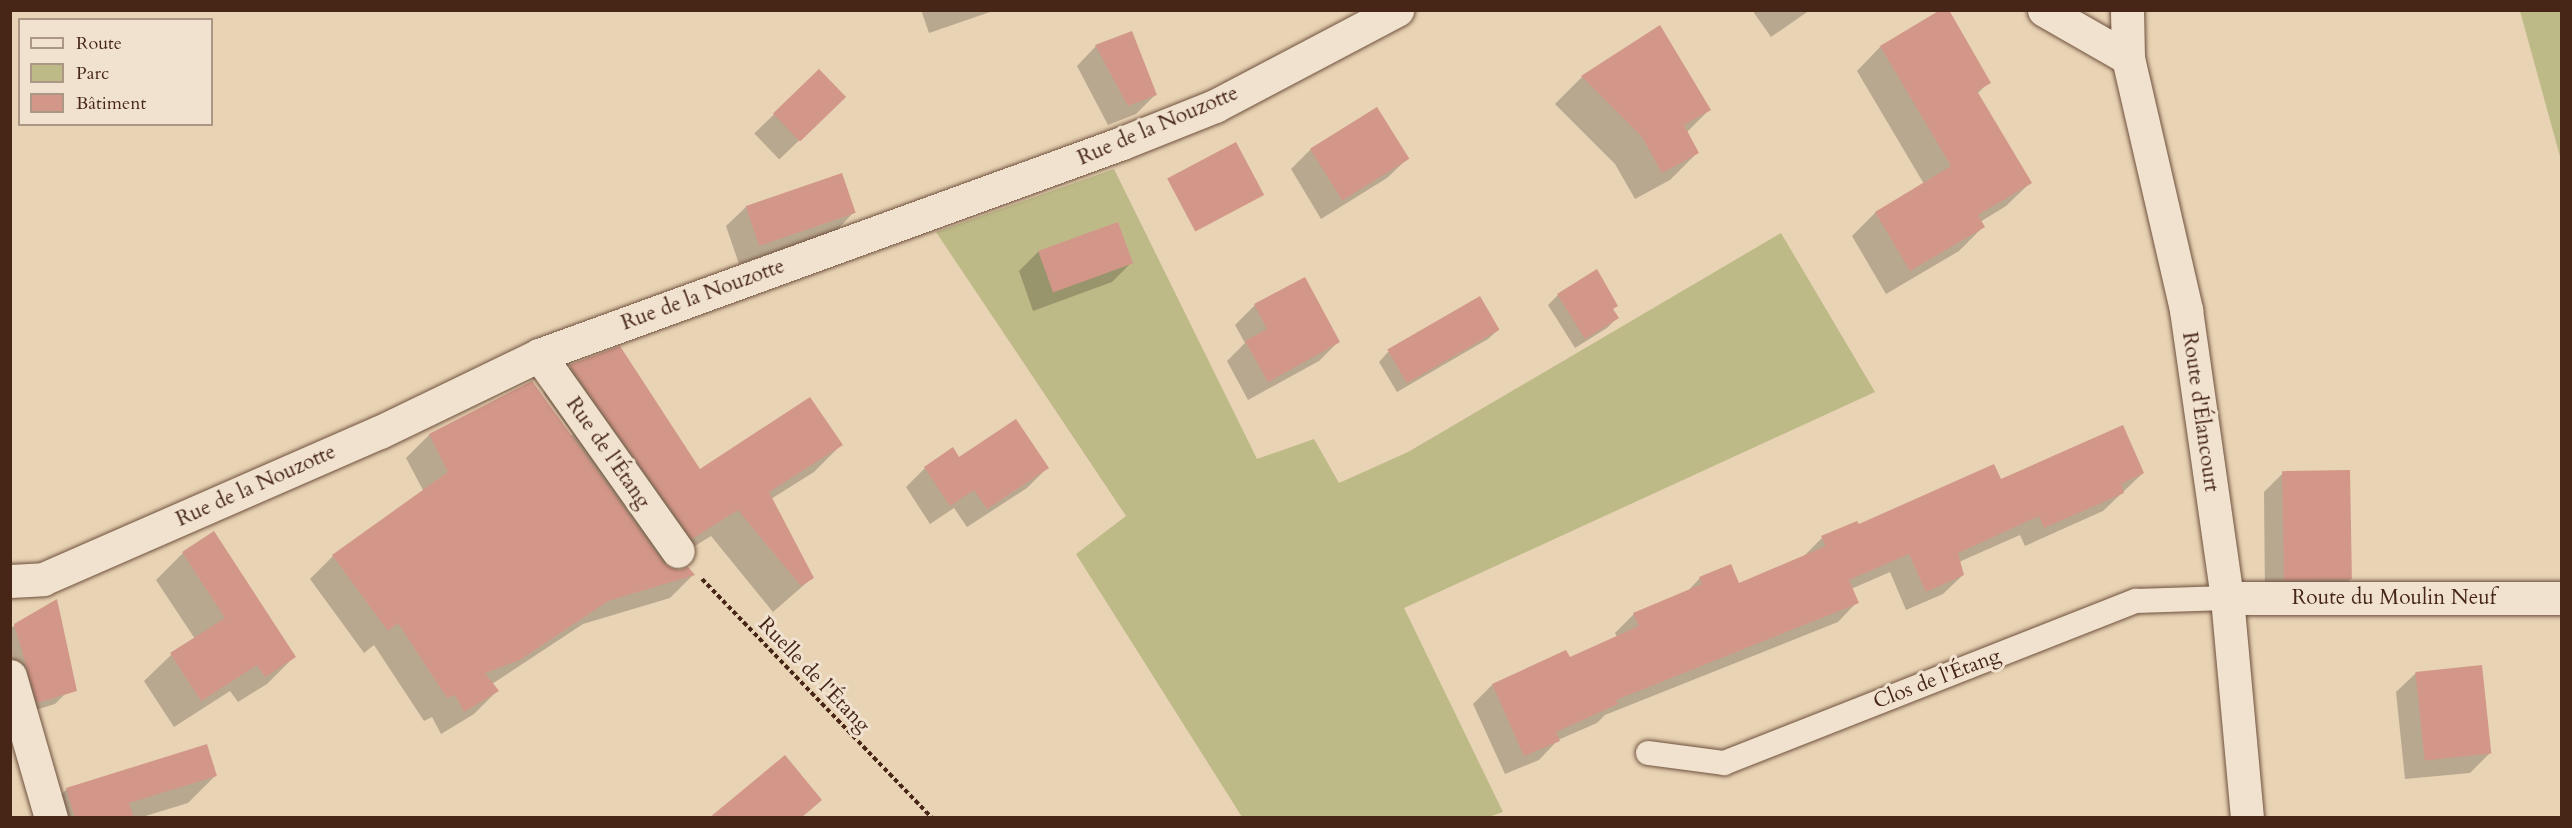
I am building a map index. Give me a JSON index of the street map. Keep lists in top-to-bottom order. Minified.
{"streets":{"street":["Rue de la Nouzotte","Route d'Élancourt","Rue de l'Étang","Route du Moulin Neuf"],"lane":["Clos de l'Étang"],"path":["Ruelle de l'Étang"]},"crossings":[["Rue de la Nouzotte","Rue de l'Étang"],["Route d'Élancourt","Route du Moulin Neuf"],["Route d'Élancourt","Clos de l'Étang"],["Rue de l'Étang","Ruelle de l'Étang"],["Route du Moulin Neuf","Clos de l'Étang"]],"legend":["Route","Parc","Bâtiment"]}
